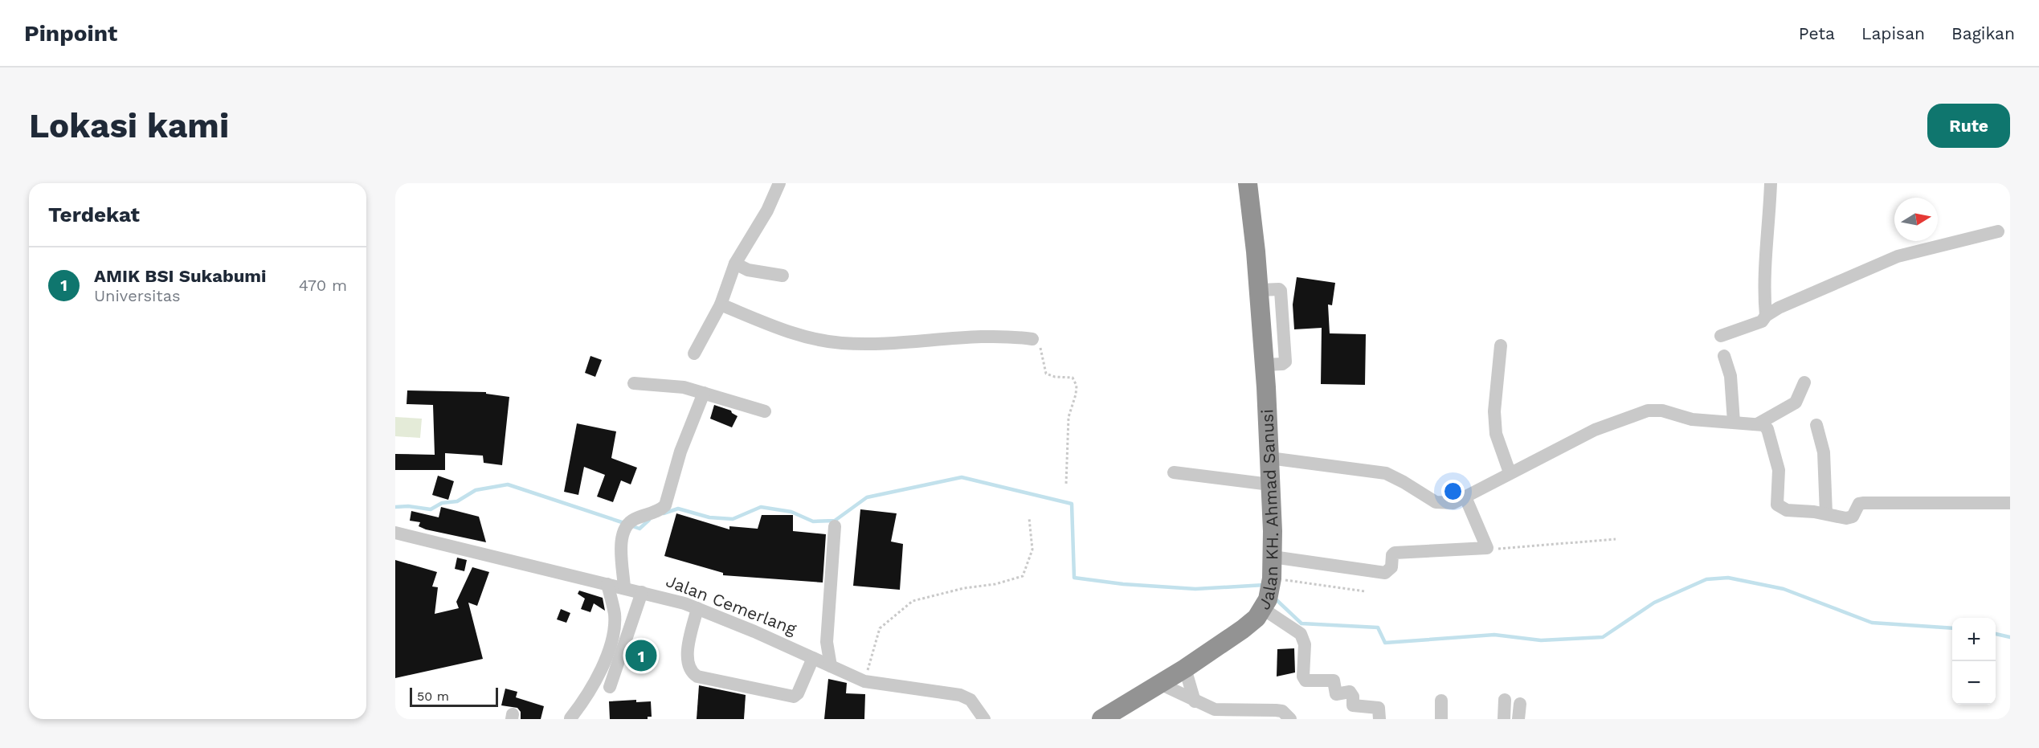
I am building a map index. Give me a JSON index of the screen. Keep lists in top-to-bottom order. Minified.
{"streets":{"highway":["Jalan KH. Ahmad Sanusi"],"street":["Jalan Cemerlang"]},"scale_bar":"50 m","north":"right","page":{"header":"Pinpoint","nav":["Peta","Lapisan","Bagikan"],"buttons":"Rute","title":"Lokasi kami","heading":"Terdekat","list":[{"mark":"1","name":"AMIK BSI Sukabumi","note":"Universitas","value":"470 m"}],"map_buttons":["+","−"],"pins":"1","scale":"50 m"}}
